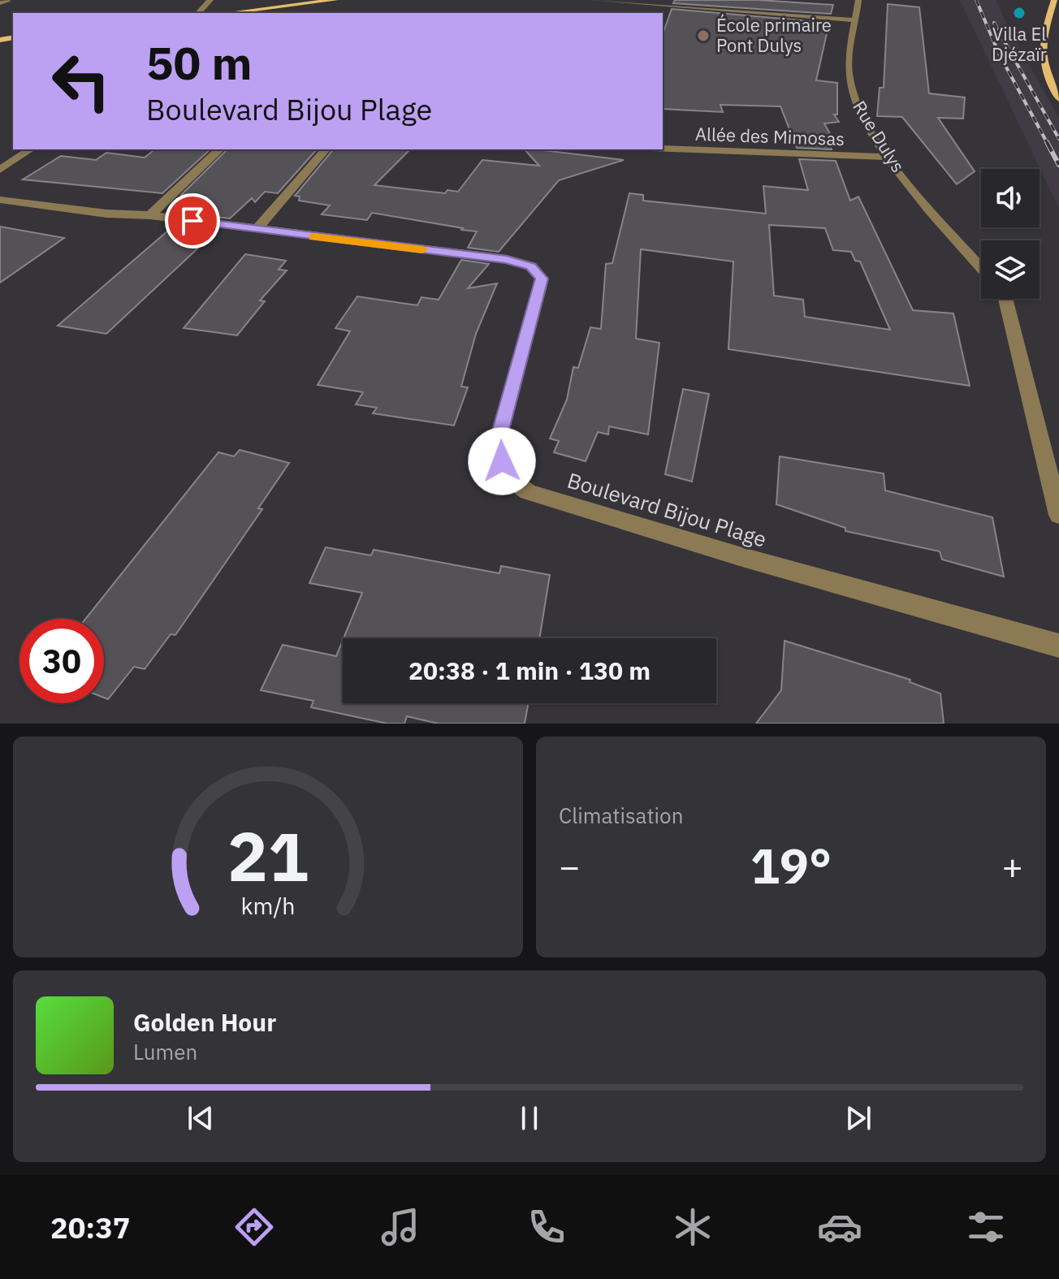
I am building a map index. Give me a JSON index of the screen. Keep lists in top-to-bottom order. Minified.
{"streets":{"street":["Allée des Mimosas","Rue Dulys","Boulevard Bijou Plage"]},"crossings":[["Allée des Mimosas","Rue Dulys"]],"places":["Villa El Djézaïr","École primaire Pont Dulys"],"page":{"turn":["50 m","Boulevard Bijou Plage"],"limit":"30","trip":"20:38 · 1 min · 130 m","tile":"Climatisation","heat":["−","19°","+"],"song":["Golden Hour","Lumen"],"tabs":"20:37","gauge":["21","km/h"]}}
